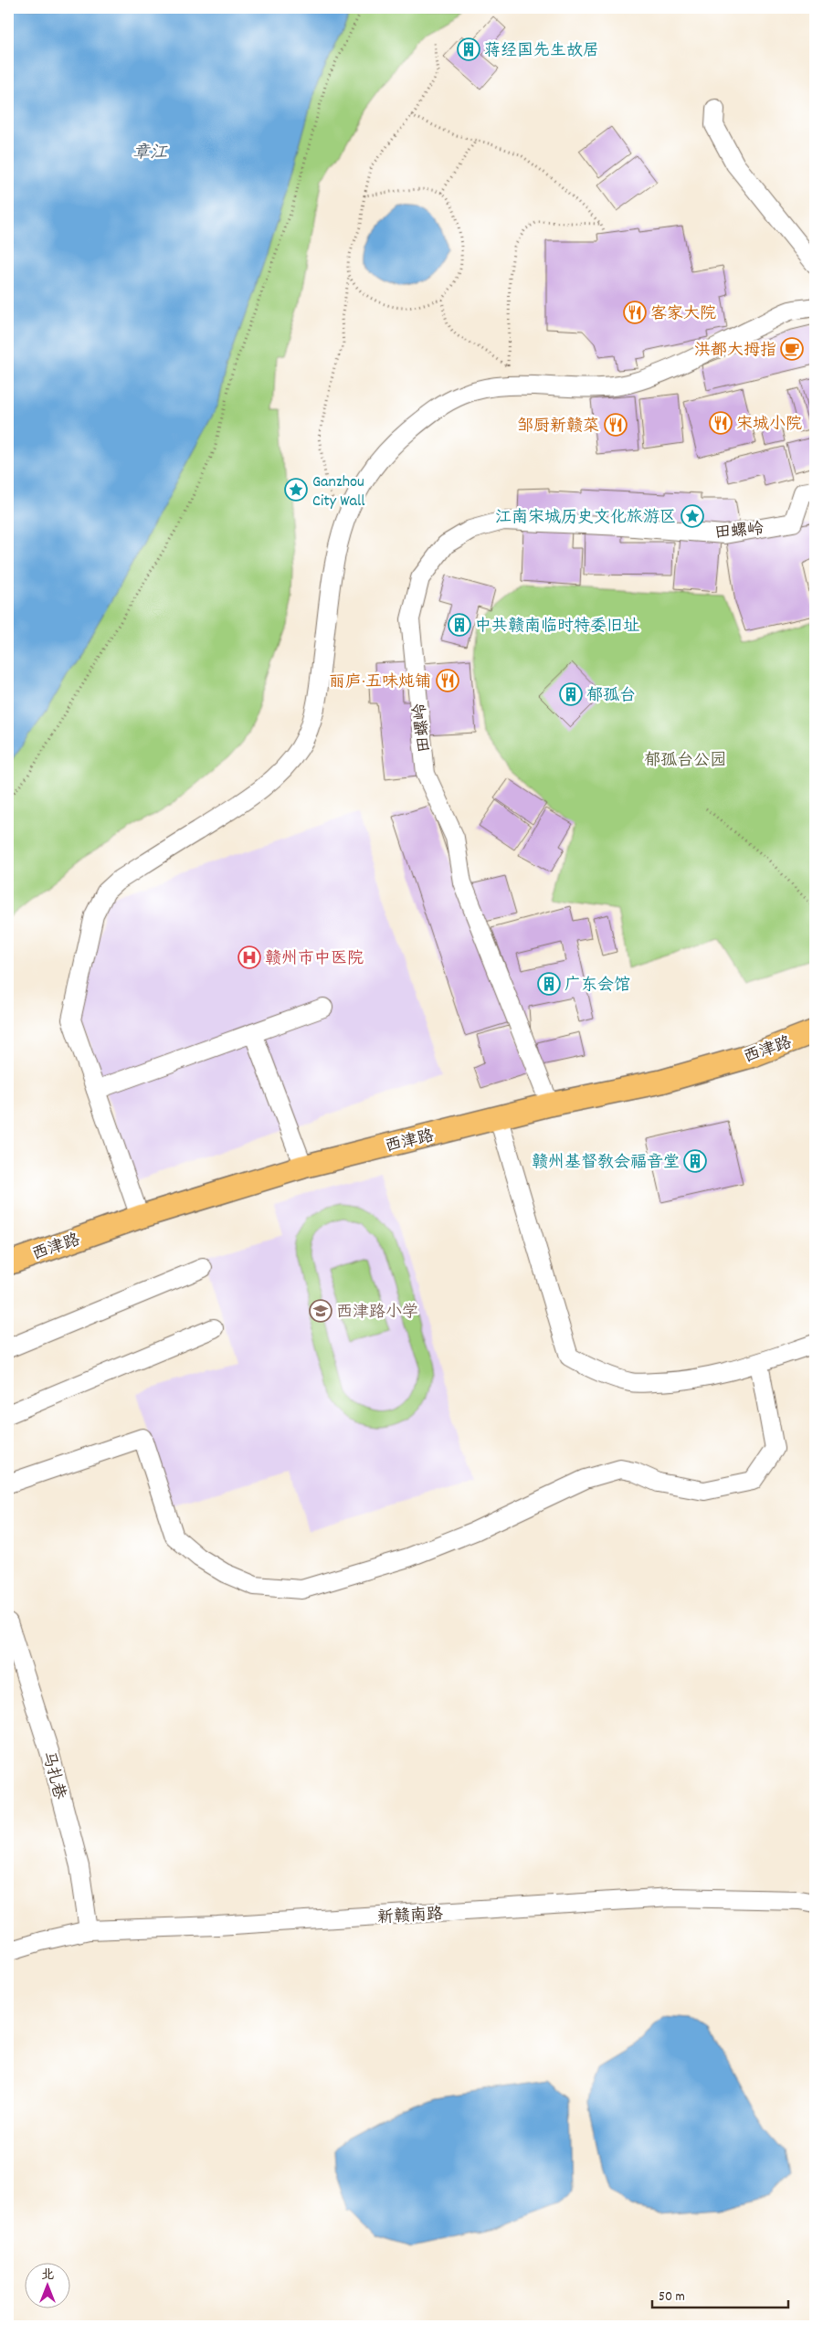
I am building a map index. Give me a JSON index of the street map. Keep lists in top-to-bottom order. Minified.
{"streets":{"main road":["西津路"],"street":["田螺岭","马扎巷","新赣南路"]},"crossings":[["田螺岭","西津路"],["马扎巷","新赣南路"]],"water":["章江"],"parks":["郁孤台公园"],"places":{"building":["蒋经国先生故居","中共赣南临时特委旧址","郁孤台","广东会馆","赣州基督教会福音堂"],"restaurant":["客家大院","宋城小院","邹厨新赣菜","丽庐·五味炖铺"],"cafe":["洪都大拇指"],"place":["Ganzhou City Wall","江南宋城历史文化旅游区"],"hospital":["赣州市中医院"],"school or university":["西津路小学"]},"scale_bar":"50 m","north":"top"}
